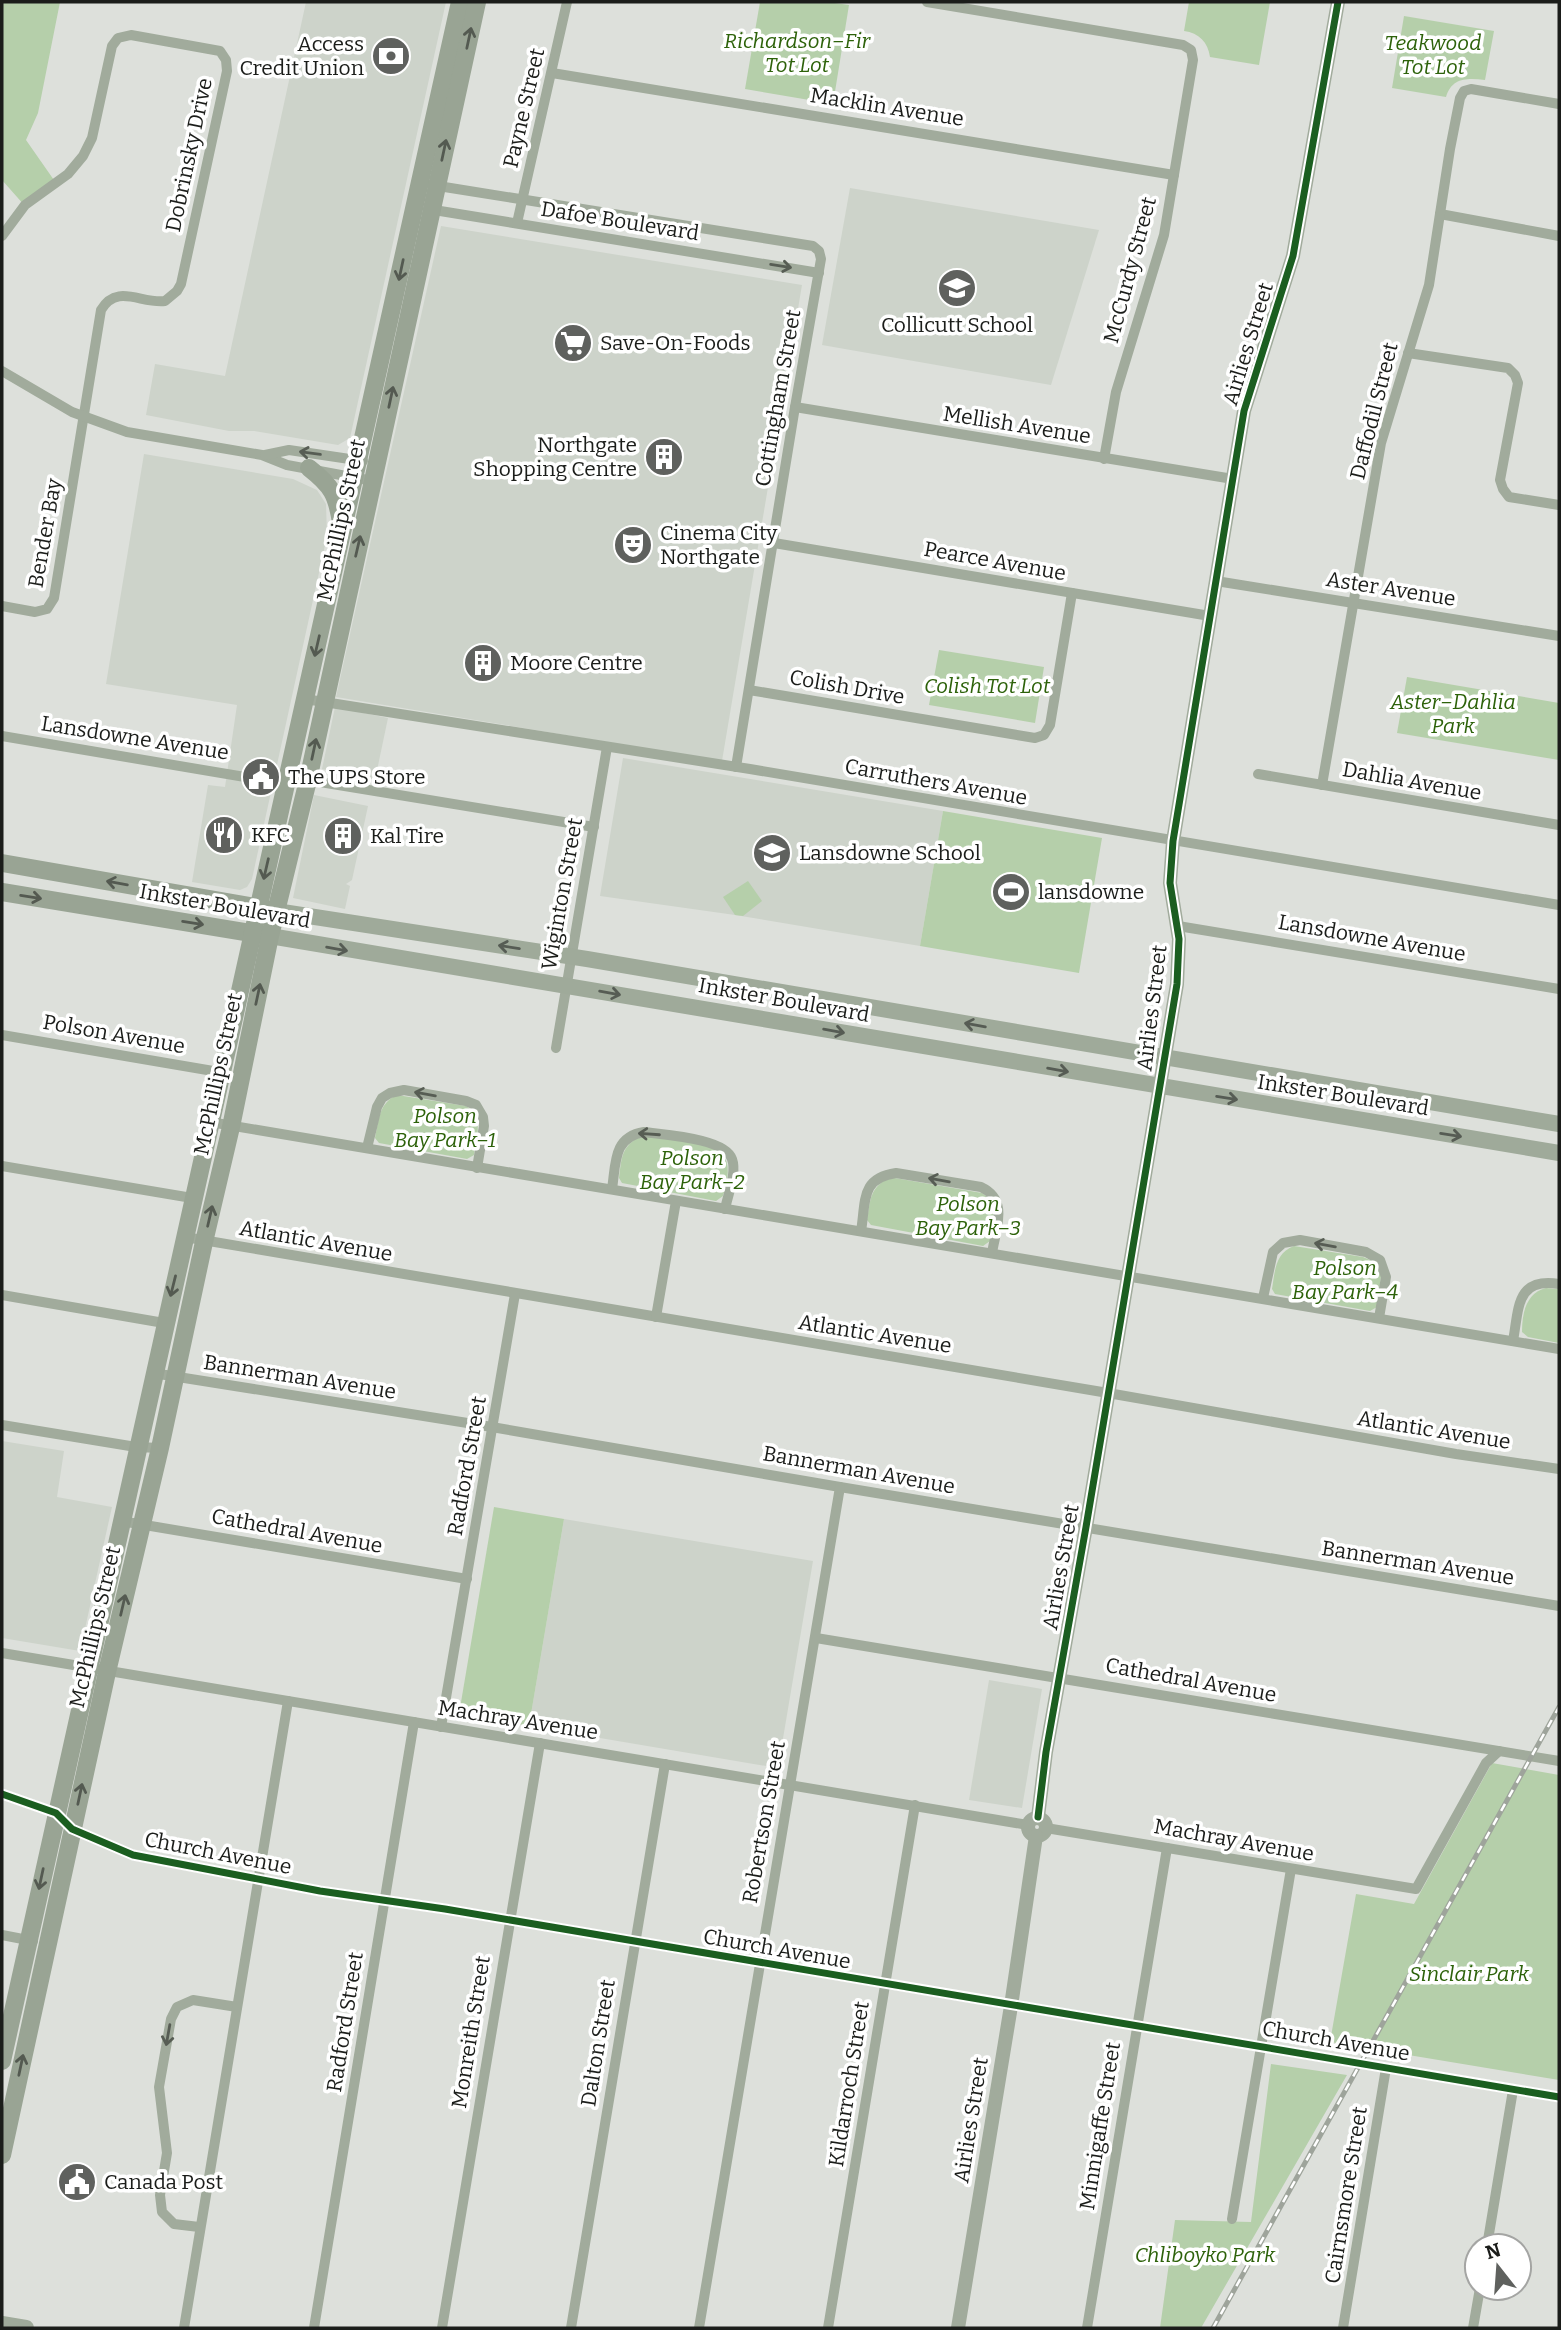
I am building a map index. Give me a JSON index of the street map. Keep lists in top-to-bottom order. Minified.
{"streets":{"main road":["McPhillips Street","Inkster Boulevard"],"street":["Macklin Avenue","Payne Street","Dobrinsky Drive","Dafoe Boulevard","McCurdy Street","Airlies Street","Cottingham Street","Daffodil Street","Mellish Avenue","Bender Bay","Pearce Avenue","Aster Avenue","Colish Drive","Lansdowne Avenue","Dahlia Avenue","Carruthers Avenue","Wiginton Street","Polson Avenue","Atlantic Avenue","Bannerman Avenue","Radford Street","Cathedral Avenue","Machray Avenue","Robertson Street","Church Avenue","Monreith Street","Dalton Street","Kildarroch Street","Minnigaffe Street","Cairnsmore Street"]},"crossings":[["Macklin Avenue","Payne Street"],["Macklin Avenue","McCurdy Street"],["Payne Street","Dafoe Boulevard"],["Dobrinsky Drive","Bender Bay"],["Dafoe Boulevard","Cottingham Street"],["Dafoe Boulevard","McPhillips Street"],["McCurdy Street","Mellish Avenue"],["Airlies Street","Mellish Avenue"],["Airlies Street","Pearce Avenue"],["Airlies Street","Aster Avenue"],["Airlies Street","Lansdowne Avenue"],["Airlies Street","Carruthers Avenue"],["Airlies Street","Inkster Boulevard"],["Airlies Street","Atlantic Avenue"],["Airlies Street","Bannerman Avenue"],["Airlies Street","Cathedral Avenue"],["Airlies Street","Machray Avenue"],["Airlies Street","Church Avenue"],["Cottingham Street","Mellish Avenue"],["Cottingham Street","Pearce Avenue"],["Cottingham Street","Colish Drive"],["Cottingham Street","Carruthers Avenue"],["Daffodil Street","Aster Avenue"],["Daffodil Street","Dahlia Avenue"],["McPhillips Street","Lansdowne Avenue"],["McPhillips Street","Carruthers Avenue"],["McPhillips Street","Inkster Boulevard"],["McPhillips Street","Polson Avenue"],["McPhillips Street","Atlantic Avenue"],["McPhillips Street","Bannerman Avenue"],["McPhillips Street","Cathedral Avenue"],["McPhillips Street","Machray Avenue"],["McPhillips Street","Church Avenue"],["Pearce Avenue","Colish Drive"],["Lansdowne Avenue","Wiginton Street"],["Carruthers Avenue","Wiginton Street"],["Wiginton Street","Inkster Boulevard"],["Atlantic Avenue","Radford Street"],["Bannerman Avenue","Radford Street"],["Bannerman Avenue","Robertson Street"],["Radford Street","Cathedral Avenue"],["Radford Street","Machray Avenue"],["Radford Street","Church Avenue"],["Cathedral Avenue","Machray Avenue"],["Cathedral Avenue","Robertson Street"],["Machray Avenue","Robertson Street"],["Machray Avenue","Monreith Street"],["Machray Avenue","Dalton Street"],["Machray Avenue","Kildarroch Street"],["Machray Avenue","Minnigaffe Street"],["Robertson Street","Church Avenue"],["Church Avenue","Monreith Street"],["Church Avenue","Dalton Street"],["Church Avenue","Kildarroch Street"],["Church Avenue","Minnigaffe Street"],["Church Avenue","Cairnsmore Street"]],"parks":["Richardson–Fir Tot Lot","Teakwood Tot Lot","Colish Tot Lot","Aster–Dahlia Park","Polson Bay Park–1","Polson Bay Park–2","Polson Bay Park–3","Polson Bay Park–4","Sinclair Park","Chliboyko Park"],"places":{"bank":["Access Credit Union"],"school or university":["Collicutt School","Lansdowne School"],"supermarket":["Save-On-Foods"],"building":["Northgate Shopping Centre","Moore Centre","Kal Tire"],"theatre":["Cinema City Northgate"],"public building":["The UPS Store","Canada Post"],"restaurant":["KFC"],"sports":["lansdowne"]},"north":"top"}
